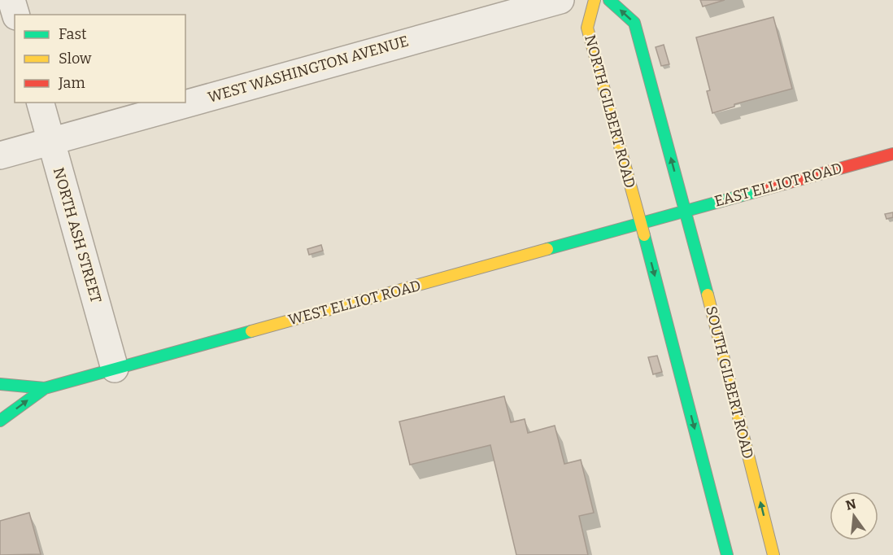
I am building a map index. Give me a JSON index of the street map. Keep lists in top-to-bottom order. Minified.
{"streets":{"main road":["NORTH GILBERT ROAD","EAST ELLIOT ROAD","WEST ELLIOT ROAD","SOUTH GILBERT ROAD"],"street":["WEST WASHINGTON AVENUE","NORTH ASH STREET"]},"crossings":[["WEST WASHINGTON AVENUE","NORTH ASH STREET"],["NORTH GILBERT ROAD","WEST ELLIOT ROAD"],["EAST ELLIOT ROAD","WEST ELLIOT ROAD"],["EAST ELLIOT ROAD","SOUTH GILBERT ROAD"],["NORTH ASH STREET","WEST ELLIOT ROAD"]],"legend":["Fast","Slow","Jam"],"north":"top"}
